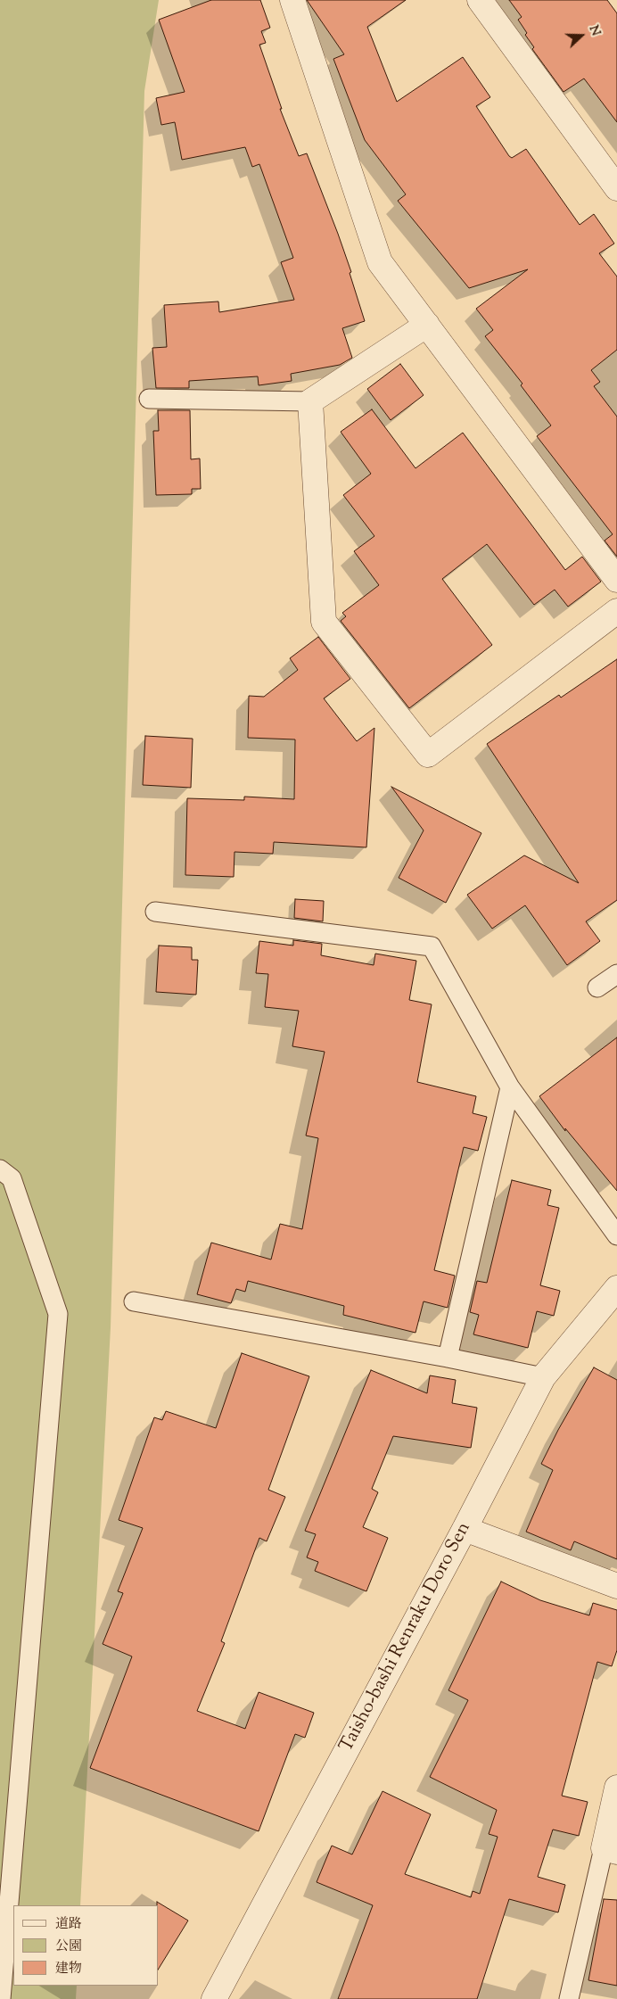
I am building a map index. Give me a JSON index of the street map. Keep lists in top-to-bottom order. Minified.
{"streets":{"street":["Taisho-bashi Renraku Doro Sen"]},"legend":["道路","公園","建物"],"north":"right"}
